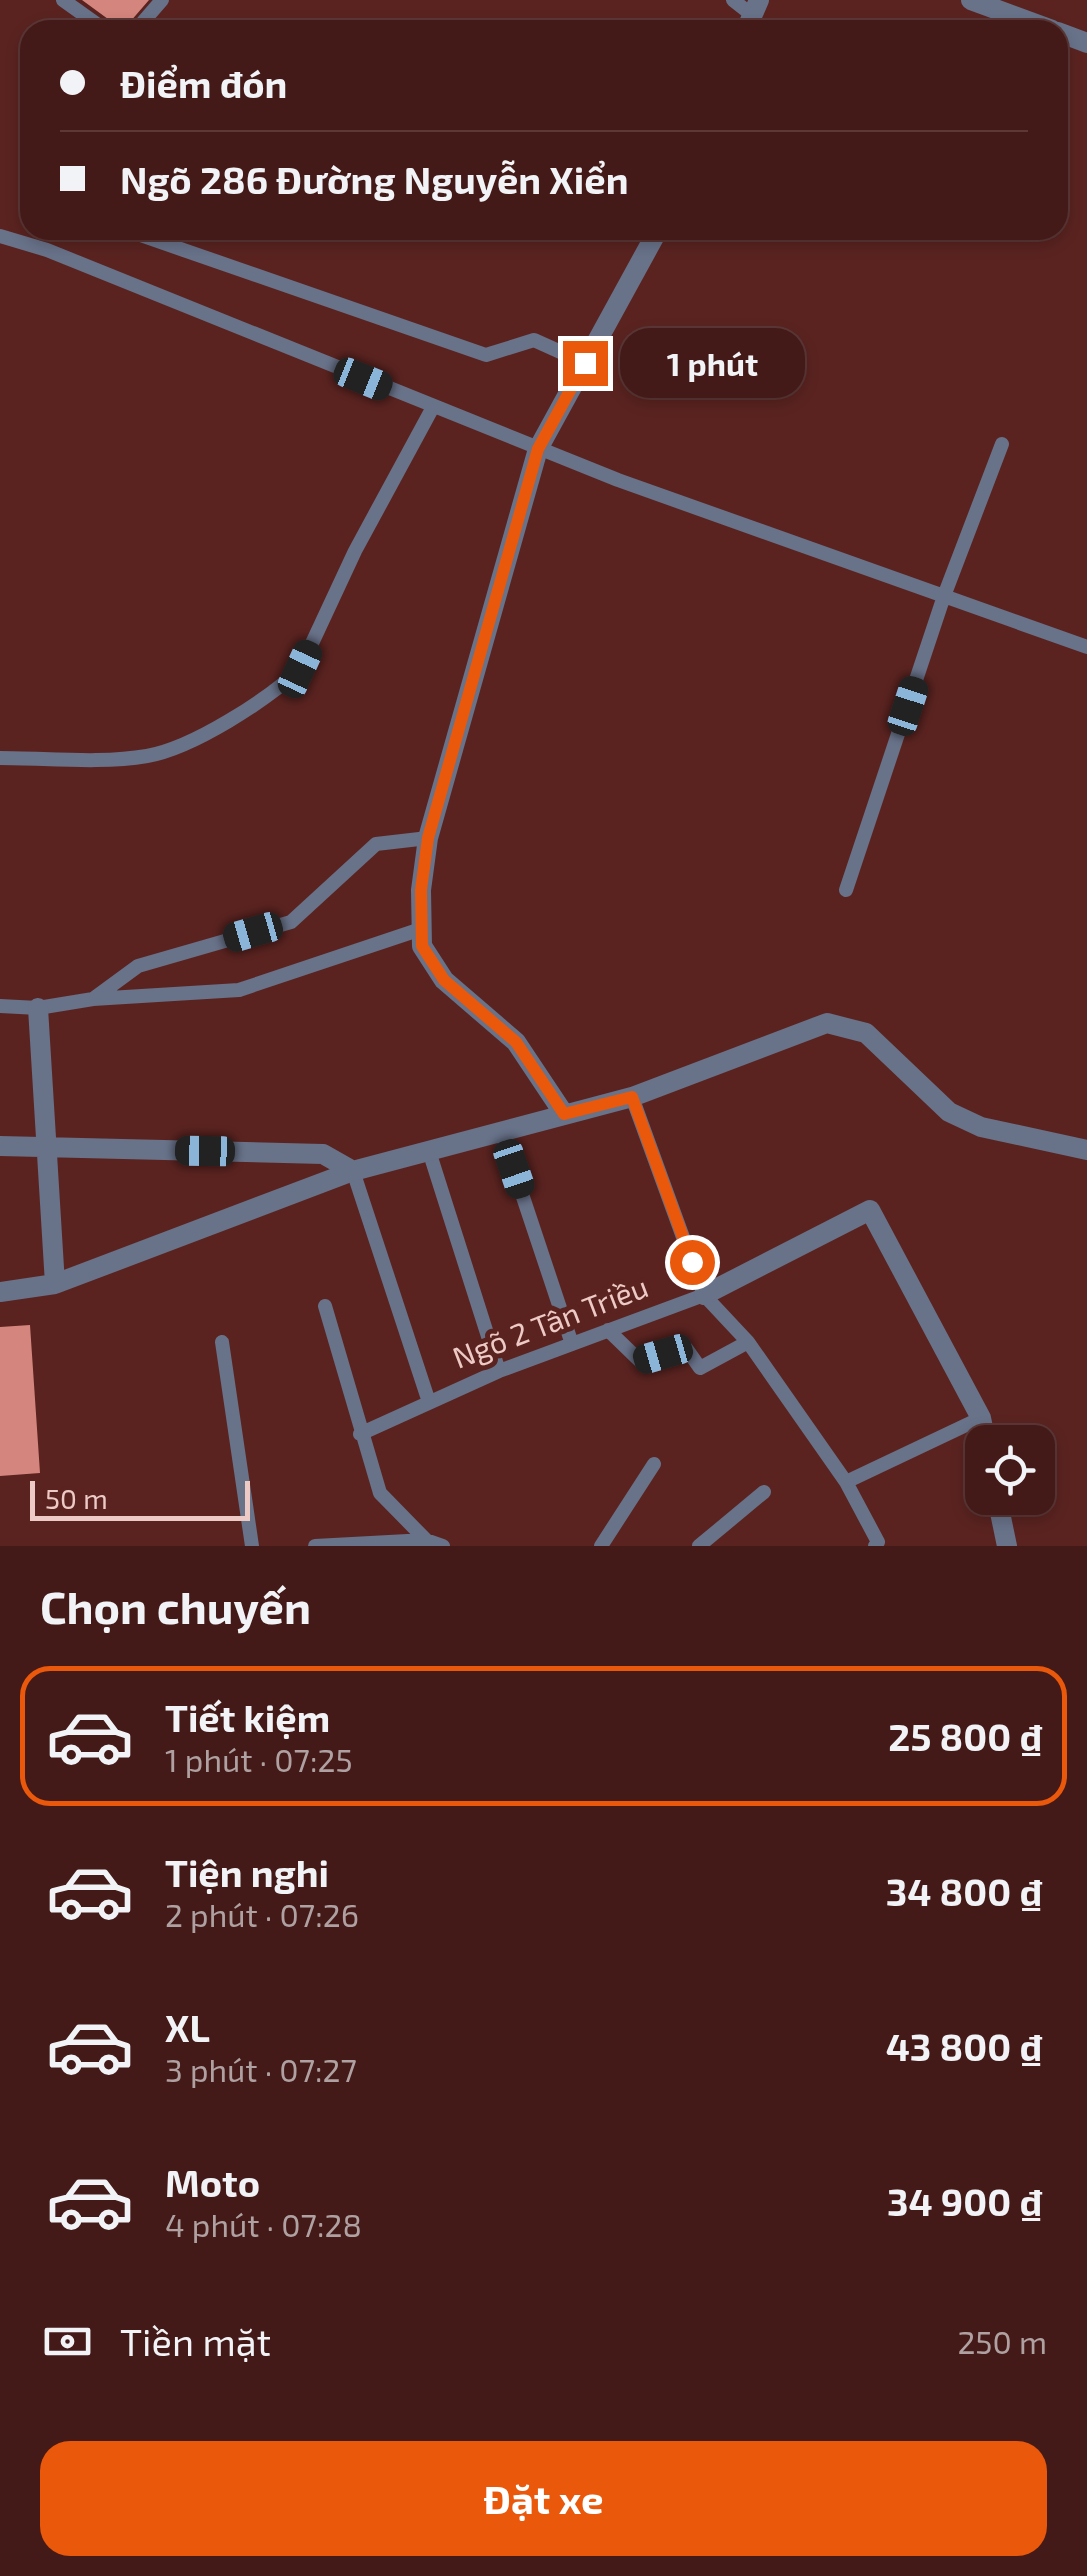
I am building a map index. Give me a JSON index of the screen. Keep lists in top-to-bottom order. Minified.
{"streets":{"street":["Ngõ 2 Tân Triều"]},"scale_bar":"50 m","page":{"banner":["Điểm đón","Ngõ 286 Đường Nguyễn Xiển"],"bubble":"1 phút","scale":"50 m","heading":"Chọn chuyến","list":[{"name":"Tiết kiệm","note":"1 phút · 07:25","value":"25 800 ₫"},{"name":"Tiện nghi","note":"2 phút · 07:26","value":"34 800 ₫"},{"name":"XL","note":"3 phút · 07:27","value":"43 800 ₫"},{"name":"Moto","note":"4 phút · 07:28","value":"34 900 ₫"}],"pay":["Tiền mặt","250 m"],"buttons":"Đặt xe"}}
